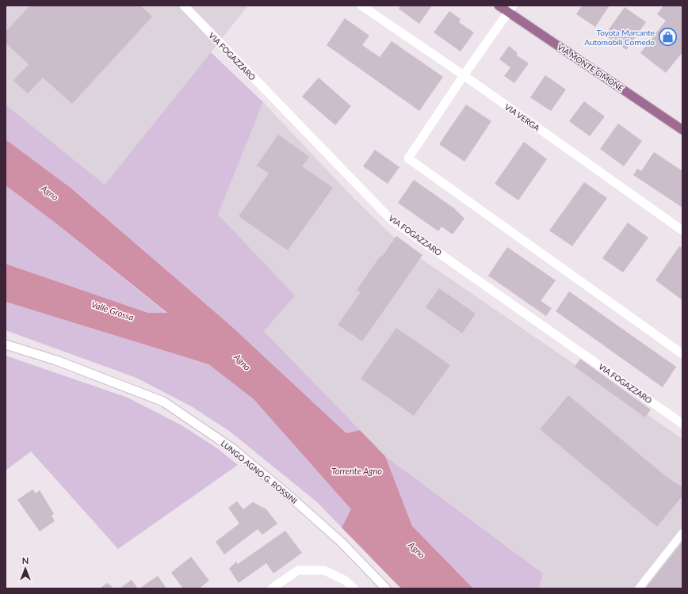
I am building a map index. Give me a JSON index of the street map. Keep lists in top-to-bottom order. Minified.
{"streets":{"main road":["VIA MONTE CIMONE"],"street":["VIA FOGAZZARO","VIA VERGA","LUNGO AGNO G. ROSSINI"]},"water":["Agno","Valle Grossa","Torrente Agno"],"places":{"shop":["Toyota Marcante Automobili Cornedo"]},"north":"top"}
